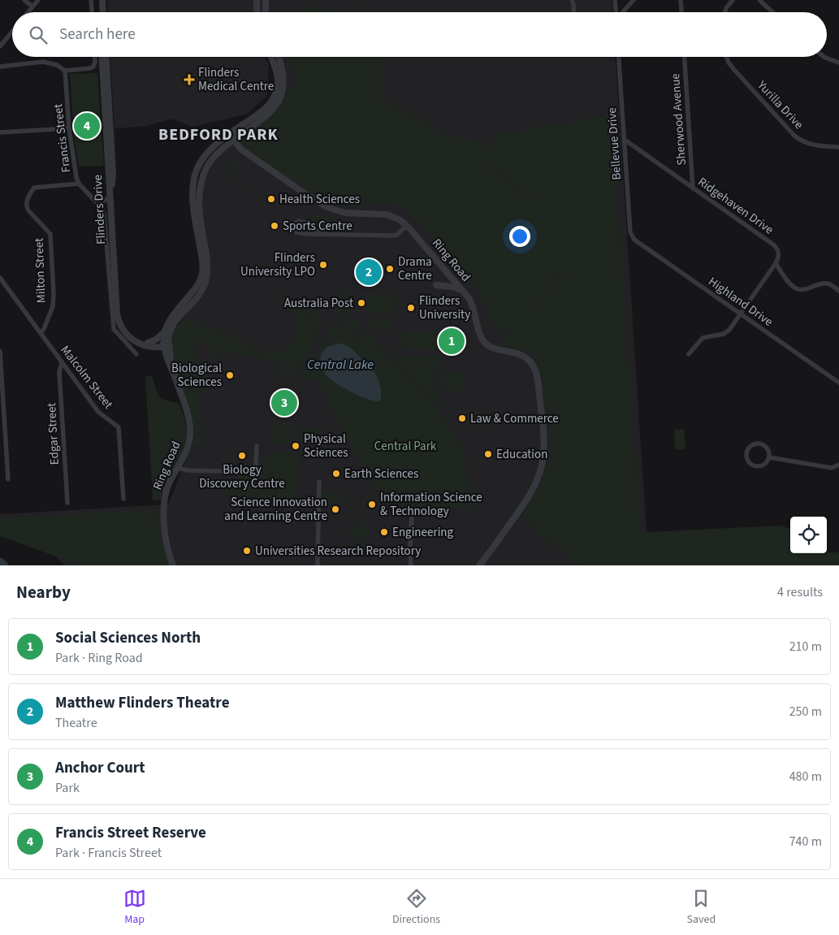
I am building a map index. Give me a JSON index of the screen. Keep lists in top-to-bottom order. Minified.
{"streets":{"street":["Yurilla Drive","Sherwood Avenue","Francis Street","Bellevue Drive","Ridgehaven Drive","Flinders Drive","Ring Road","Milton Street","Highland Drive","Malcolm Street","Edgar Street"]},"crossings":[["Sherwood Avenue","Ridgehaven Drive"],["Francis Street","Milton Street"],["Bellevue Drive","Ridgehaven Drive"],["Bellevue Drive","Highland Drive"],["Flinders Drive","Ring Road"],["Milton Street","Malcolm Street"],["Malcolm Street","Edgar Street"]],"districts":["BEDFORD PARK"],"water":["Central Lake"],"parks":["Central Park"],"places":{"health":["Flinders Medical Centre"],"other":["Health Sciences","Sports Centre","Flinders University LPO","Drama Centre","Australia Post","Flinders University","Biological Sciences","Law & Commerce","Physical Sciences","Education","Biology Discovery Centre","Earth Sciences","Information Science & Technology","Science Innovation and Learning Centre","Engineering","Universities Research Repository"]},"page":{"search":"Search here","pins":["4","2","1","3"],"heading":["Nearby","4 results"],"list":[{"mark":"1","name":"Social Sciences North","note":"Park · Ring Road","value":"210 m"},{"mark":"2","name":"Matthew Flinders Theatre","note":"Theatre","value":"250 m"},{"mark":"3","name":"Anchor Court","note":"Park","value":"480 m"},{"mark":"4","name":"Francis Street Reserve","note":"Park · Francis Street","value":"740 m"}],"nav":["Map","Directions","Saved"]}}
